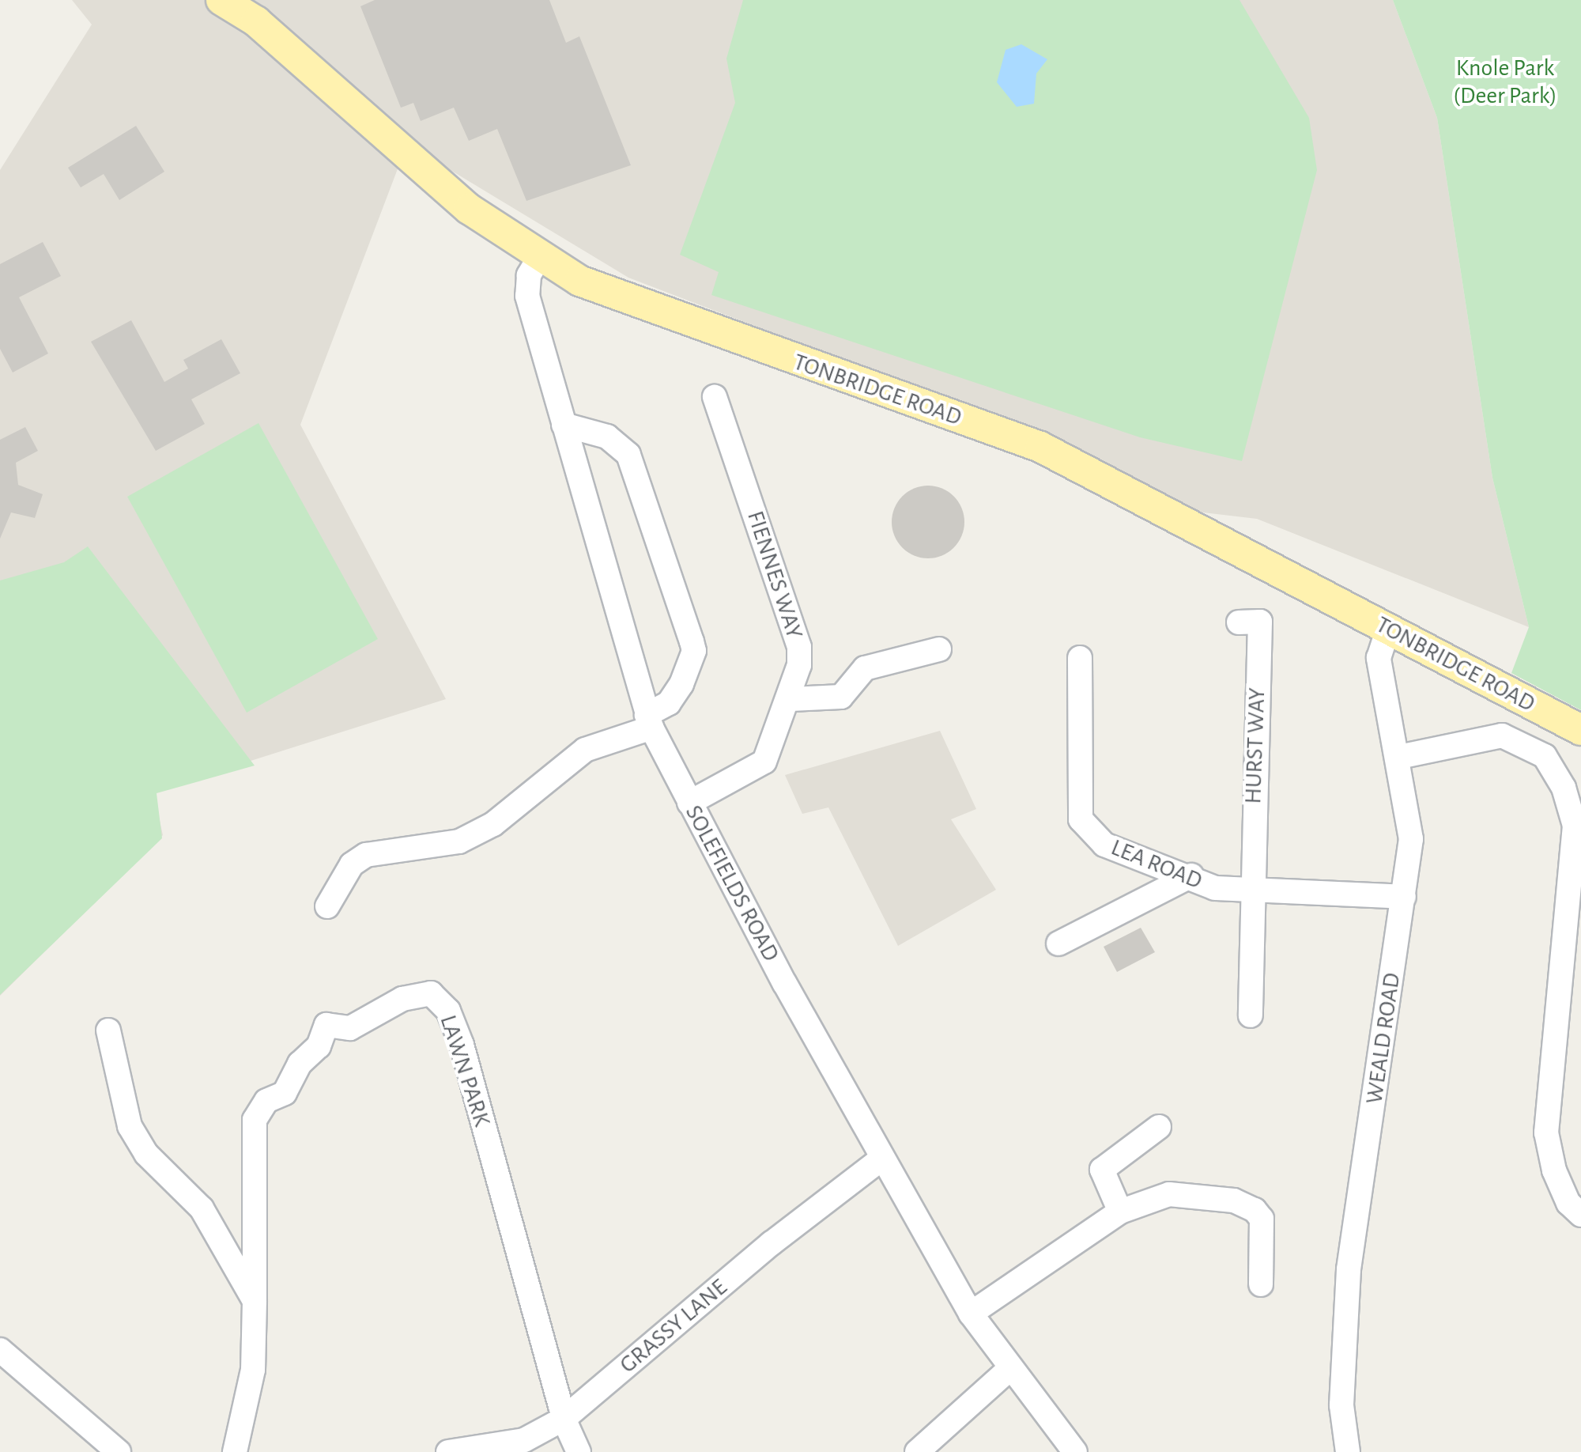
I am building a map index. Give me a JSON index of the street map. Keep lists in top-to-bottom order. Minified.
{"streets":{"main road":["TONBRIDGE ROAD"],"street":["FIENNES WAY","HURST WAY","LEA ROAD","SOLEFIELDS ROAD","WEALD ROAD","LAWN PARK","GRASSY LANE"]},"crossings":[["TONBRIDGE ROAD","SOLEFIELDS ROAD"],["TONBRIDGE ROAD","WEALD ROAD"],["FIENNES WAY","SOLEFIELDS ROAD"],["HURST WAY","LEA ROAD"],["LEA ROAD","WEALD ROAD"],["SOLEFIELDS ROAD","GRASSY LANE"],["LAWN PARK","GRASSY LANE"]],"parks":["Knole Park (Deer Park)"]}
